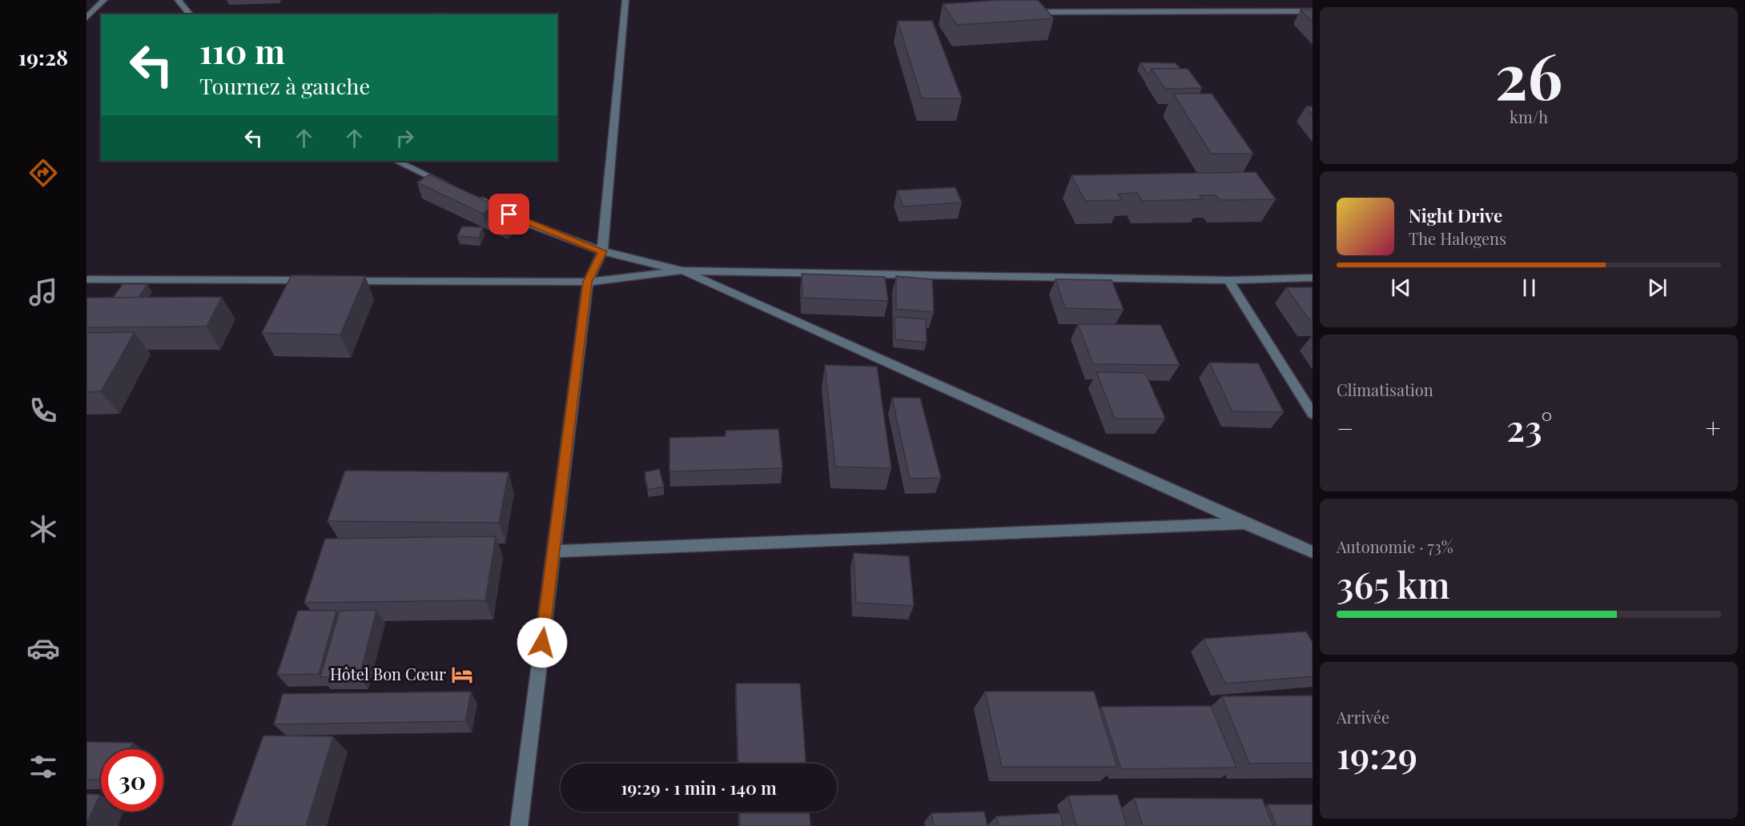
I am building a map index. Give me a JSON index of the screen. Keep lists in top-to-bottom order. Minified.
{"places":{"hotel":["Hôtel Bon Cœur"]},"page":{"tabs":"19:28","tile":[["26","km/h"],"Climatisation",["Autonomie · 73%","365 km"],["Arrivée","19:29"]],"turn":["110 m","Tournez à gauche"],"song":["Night Drive","The Halogens"],"heat":["−","23°","+"],"limit":"30","trip":"19:29 · 1 min · 140 m"}}
